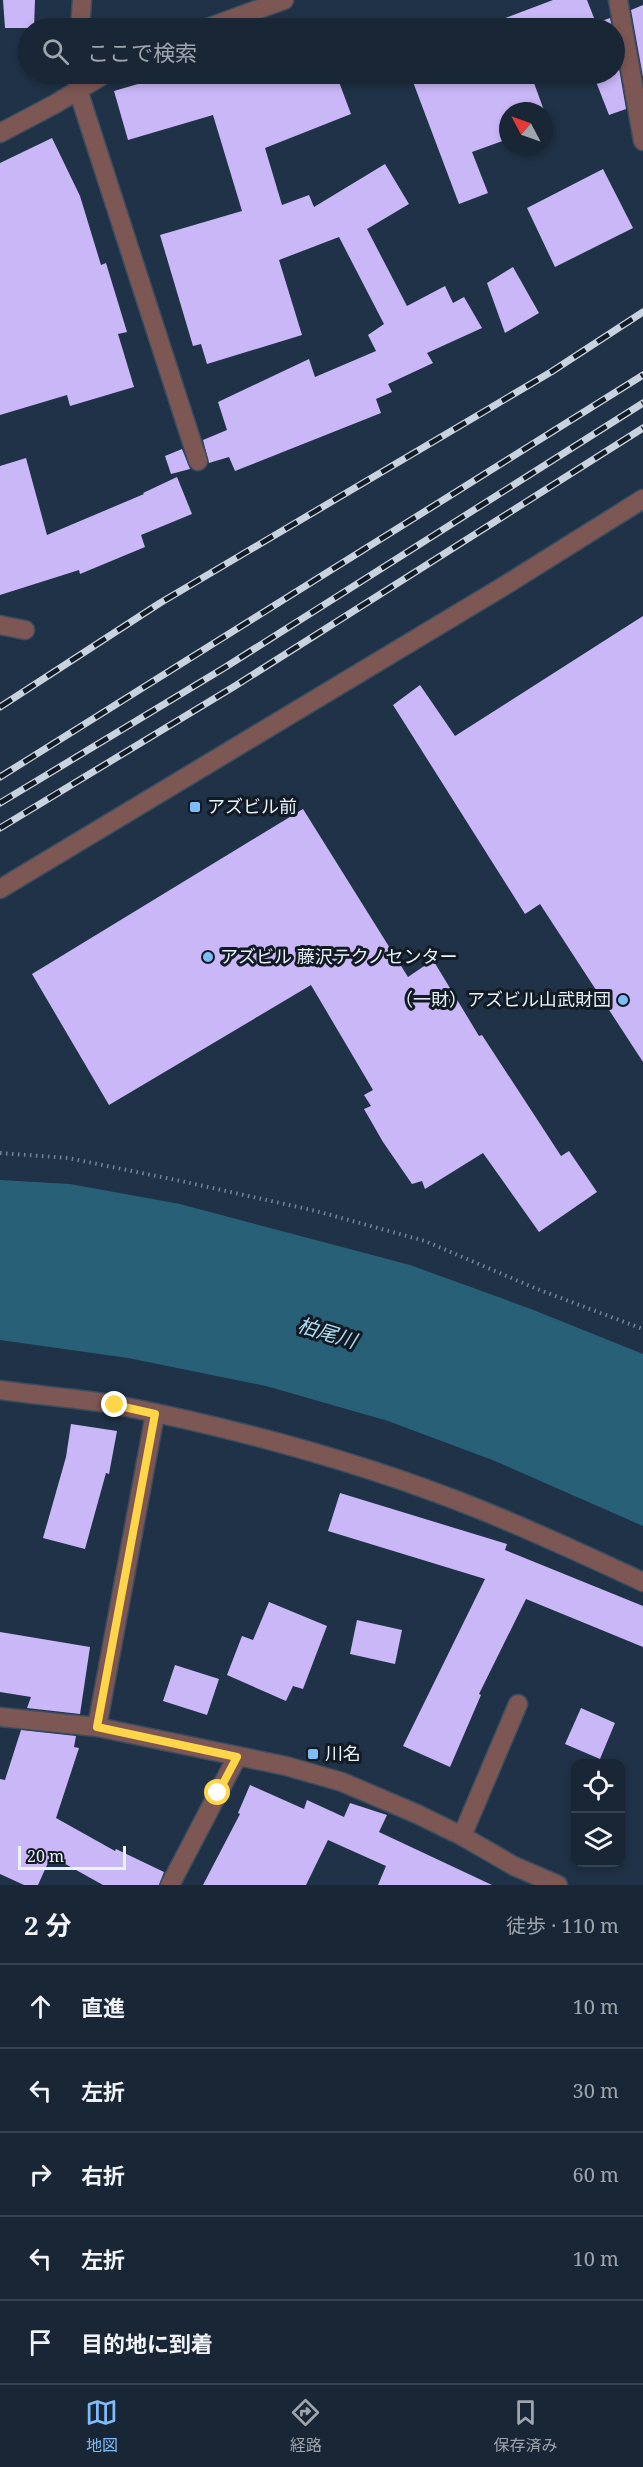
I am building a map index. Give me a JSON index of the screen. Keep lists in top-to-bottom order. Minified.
{"water":["柏尾川"],"places":{"transit":["アズビル前","川名"],"other":["アズビル 藤沢テクノセンター","（一財）アズビル山武財団"]},"scale_bar":"20 m","north":"top left","page":{"search":"ここで検索","scale":"20 m","heading":["2 分","徒歩 · 110 m"],"list":[["直進","10 m"],["左折","30 m"],["右折","60 m"],["左折","10 m"],"目的地に到着"],"nav":["地図","経路","保存済み"]}}
